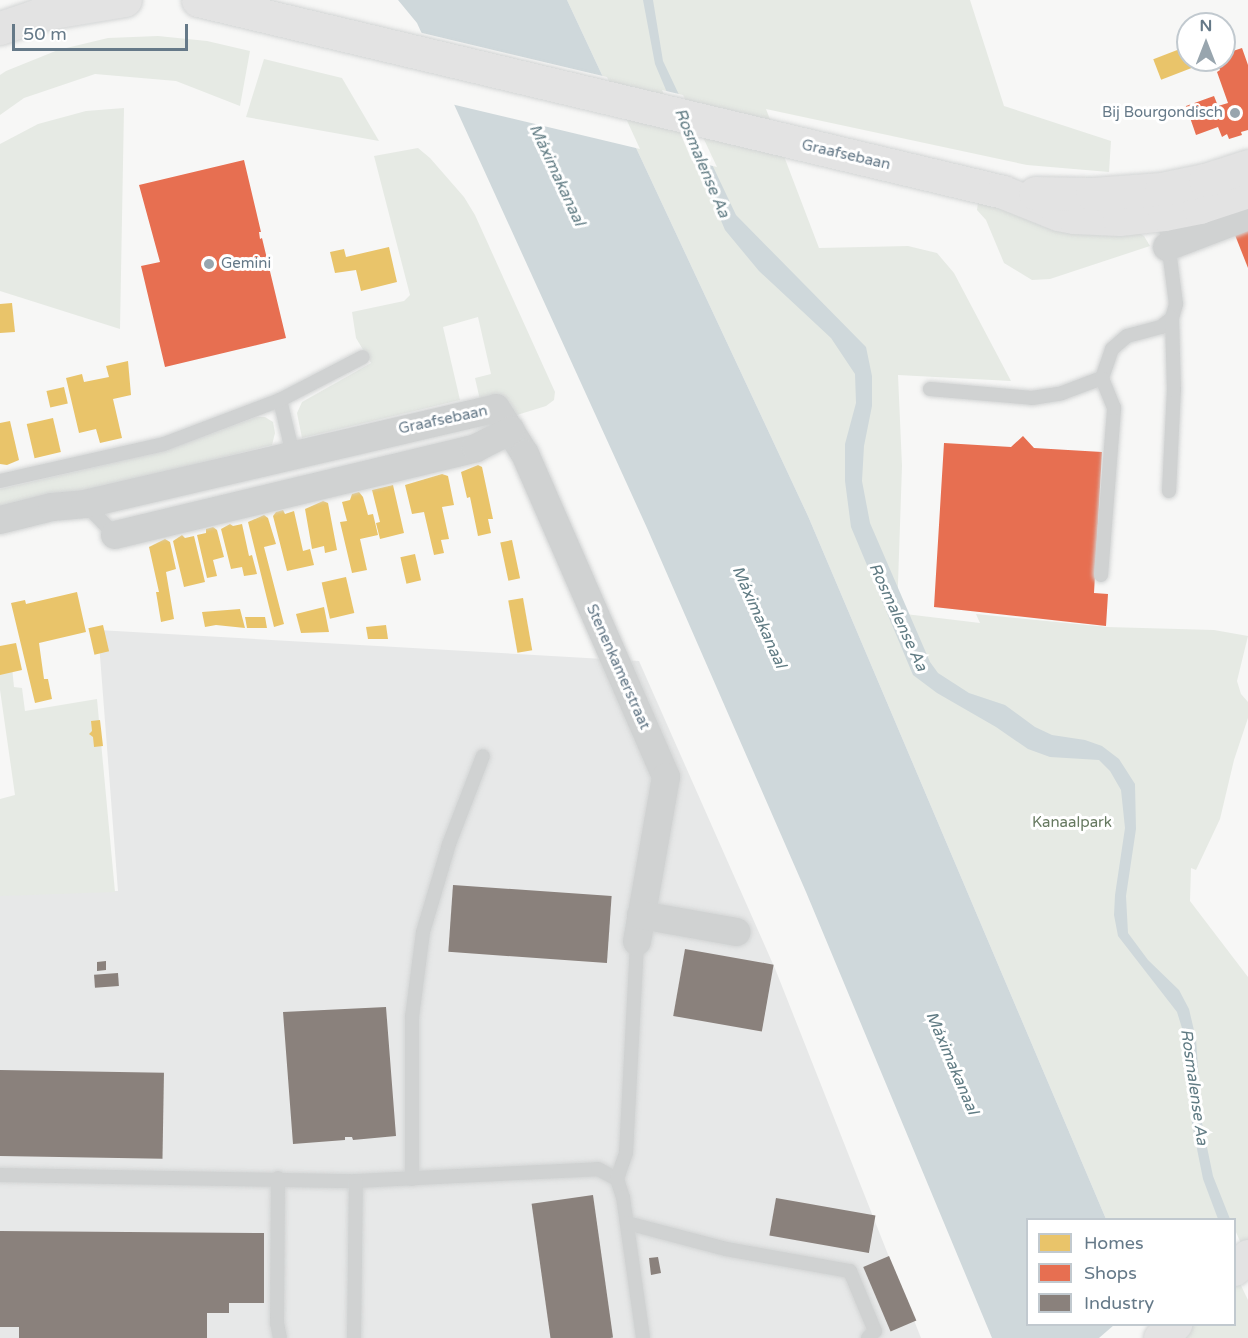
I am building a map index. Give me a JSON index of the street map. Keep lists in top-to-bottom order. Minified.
{"streets":{"main road":["Graafsebaan"],"street":["Stenenkamerstraat"]},"crossings":[["Graafsebaan","Stenenkamerstraat"]],"water":["Rosmalense Aa","Máximakanaal"],"parks":["Kanaalpark"],"places":["Bij Bourgondisch","Gemini"],"legend":["Homes","Shops","Industry"],"scale_bar":"50 m","north":"top"}
